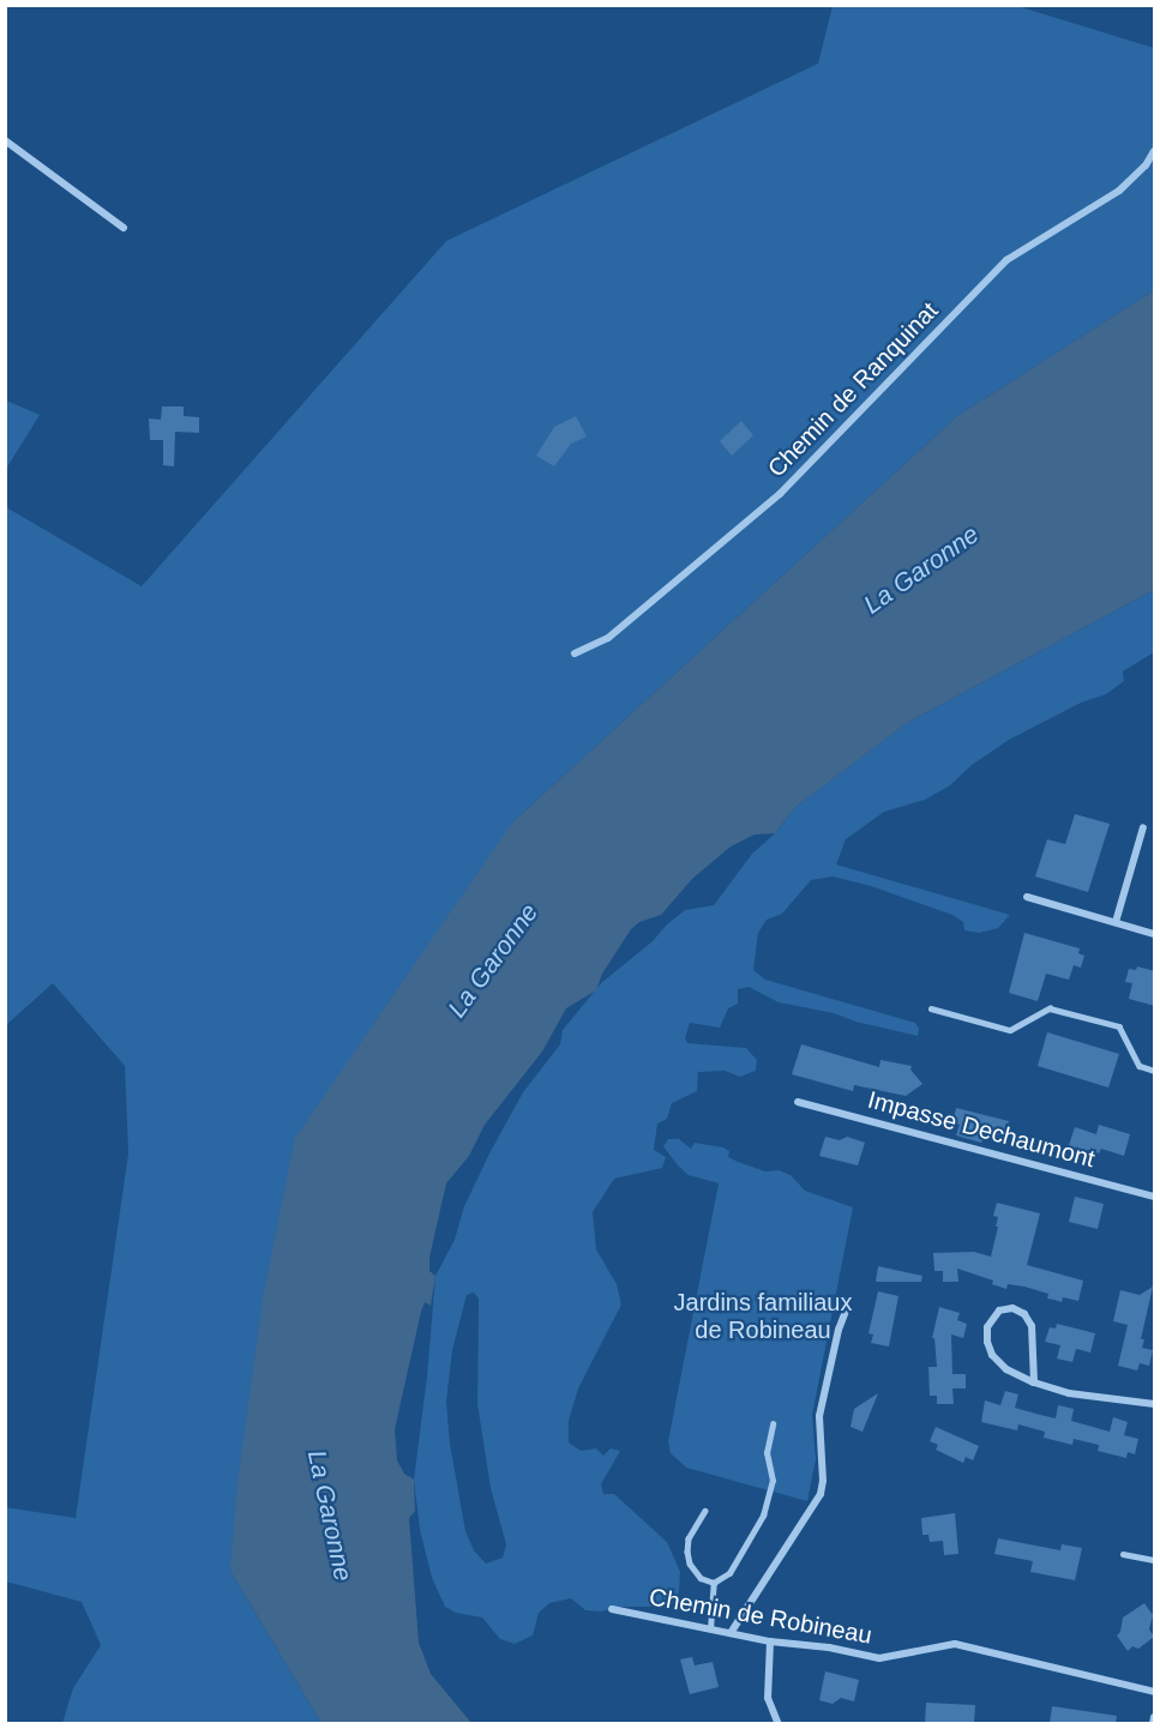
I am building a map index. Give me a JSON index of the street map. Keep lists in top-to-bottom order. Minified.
{"streets":{"street":["Chemin de Ranquinat","Impasse Dechaumont","Chemin de Robineau"]},"water":["La Garonne"],"parks":["Jardins familiaux de Robineau"]}
